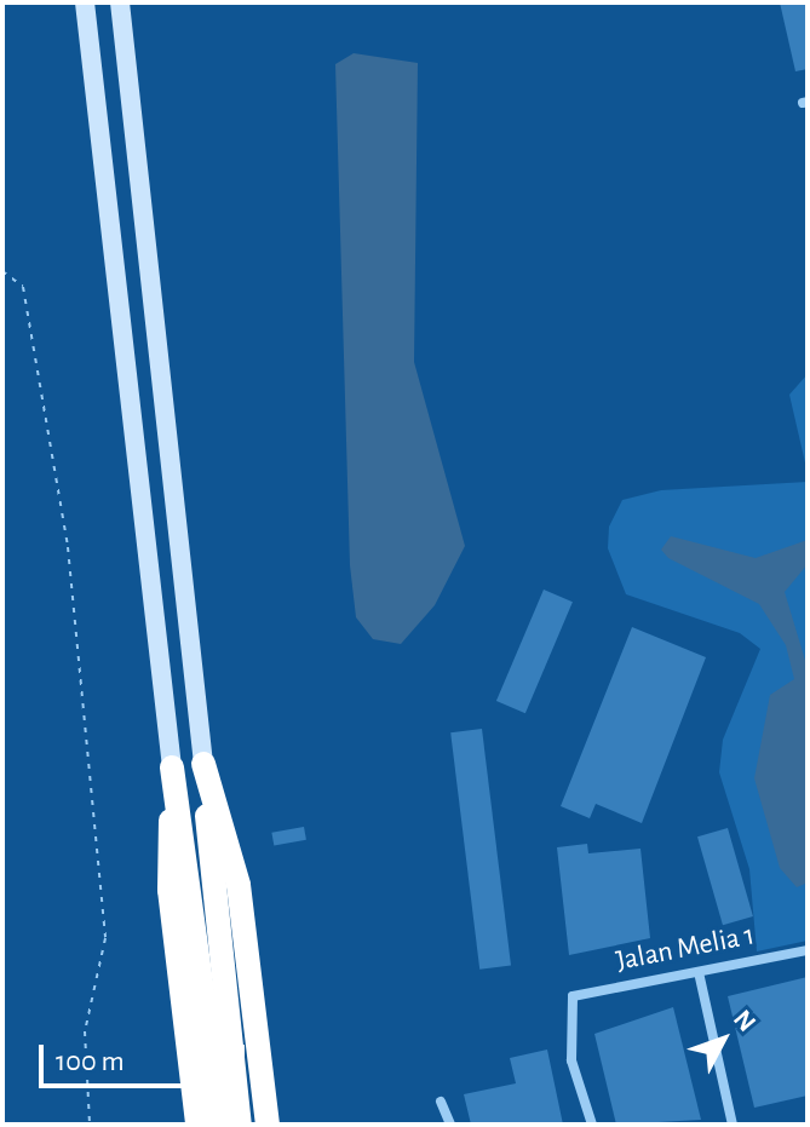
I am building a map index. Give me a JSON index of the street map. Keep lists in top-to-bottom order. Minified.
{"streets":{"street":["Jalan Melia 1"]},"scale_bar":"100 m","north":"top right"}
